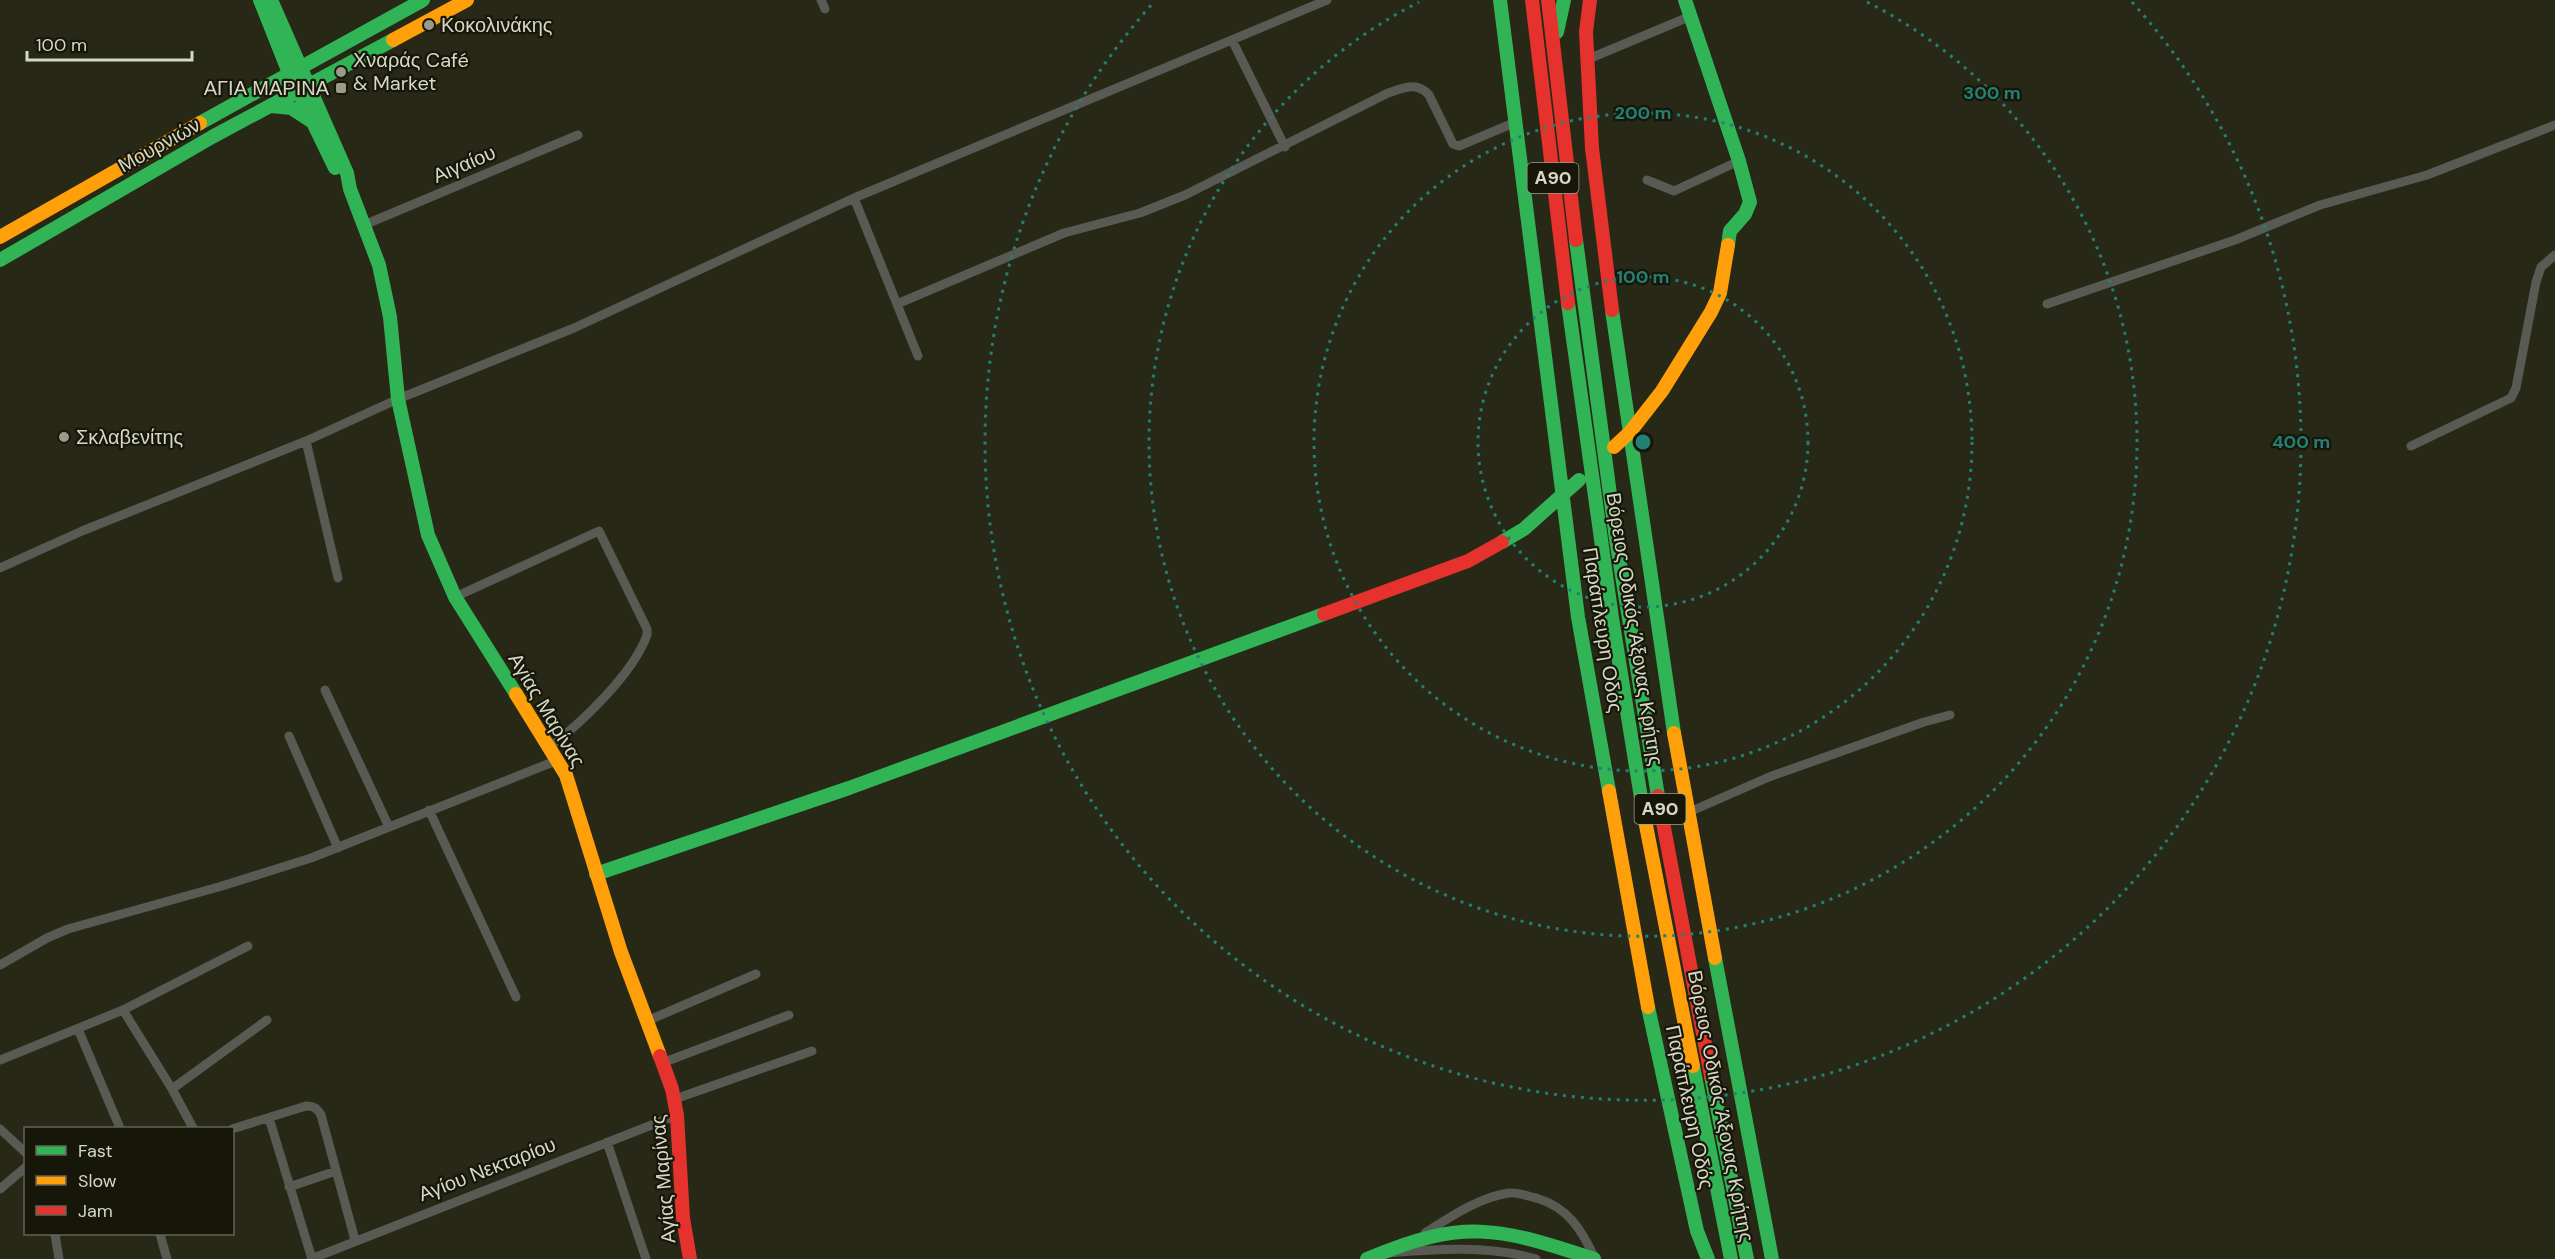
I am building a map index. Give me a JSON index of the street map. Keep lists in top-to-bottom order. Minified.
{"streets":{"main road":["Μουρνιών","Α90","Βόρειος Οδικός Άξονας Κρήτης","Παράπλευρη Οδός","Αγίας Μαρίνας"],"street":["Αιγαίου","Αγίου Νεκταρίου"]},"crossings":[["Μουρνιών","Αγίας Μαρίνας"],["Αιγαίου","Αγίας Μαρίνας"],["Αγίας Μαρίνας","Αγίου Νεκταρίου"]],"places":{"other":["Κοκολινάκης","Χναράς Café & Market","Σκλαβενίτης"],"transit":["ΑΓΙΑ ΜΑΡΙΝΑ"]},"legend":["Fast","Slow","Jam"],"scale_bar":"100 m","rings":["300 m","200 m","100 m","400 m"]}
